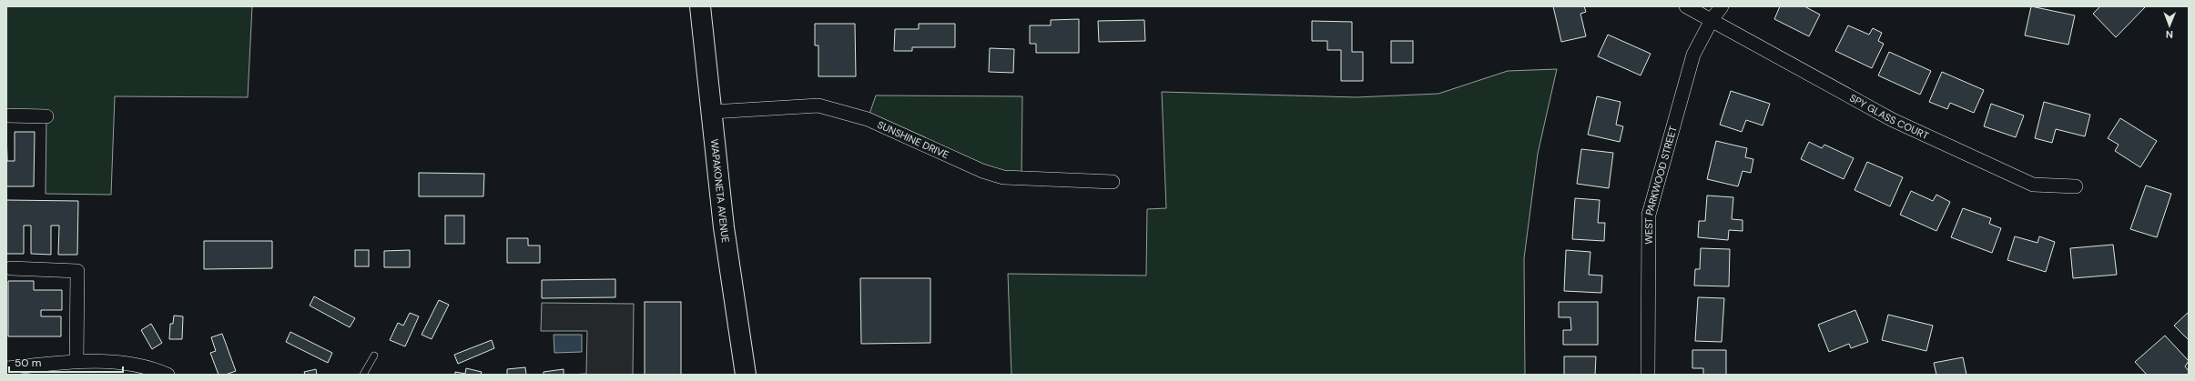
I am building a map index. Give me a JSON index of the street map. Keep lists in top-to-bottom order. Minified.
{"streets":{"main road":["WAPAKONETA AVENUE"],"street":["SPY GLASS COURT","SUNSHINE DRIVE","WEST PARKWOOD STREET"]},"crossings":[["SPY GLASS COURT","WEST PARKWOOD STREET"],["SUNSHINE DRIVE","WAPAKONETA AVENUE"]],"scale_bar":"50 m","north":"bottom"}
